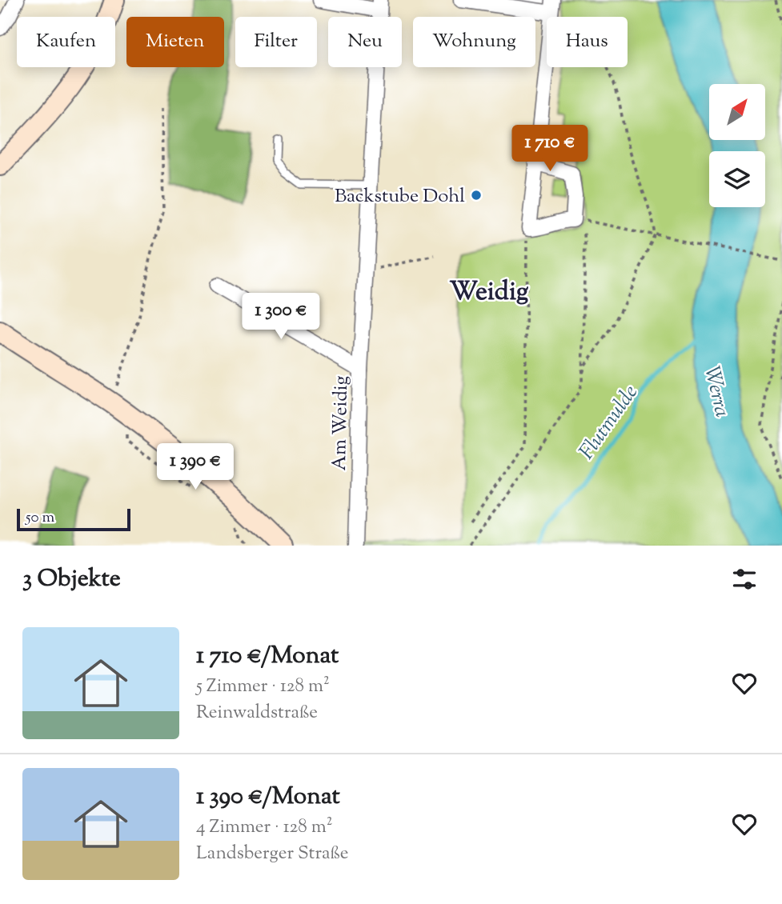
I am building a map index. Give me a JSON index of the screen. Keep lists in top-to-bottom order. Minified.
{"streets":{"street":["Am Weidig"]},"districts":["Weidig"],"water":["Werra","Flutmulde"],"places":["Backstube Dohl"],"scale_bar":"50 m","north":"top right","page":{"chip":["Kaufen","Mieten","Filter","Neu","Wohnung","Haus"],"price":["1 710 €","1 300 €","1 390 €"],"scale":"50 m","heading":"3 Objekte","list":[{"name":"1 710 €/Monat","note":"5 Zimmer · 128 m² · Reinwaldstraße"},{"name":"1 390 €/Monat","note":"4 Zimmer · 128 m² · Landsberger Straße"}]}}
